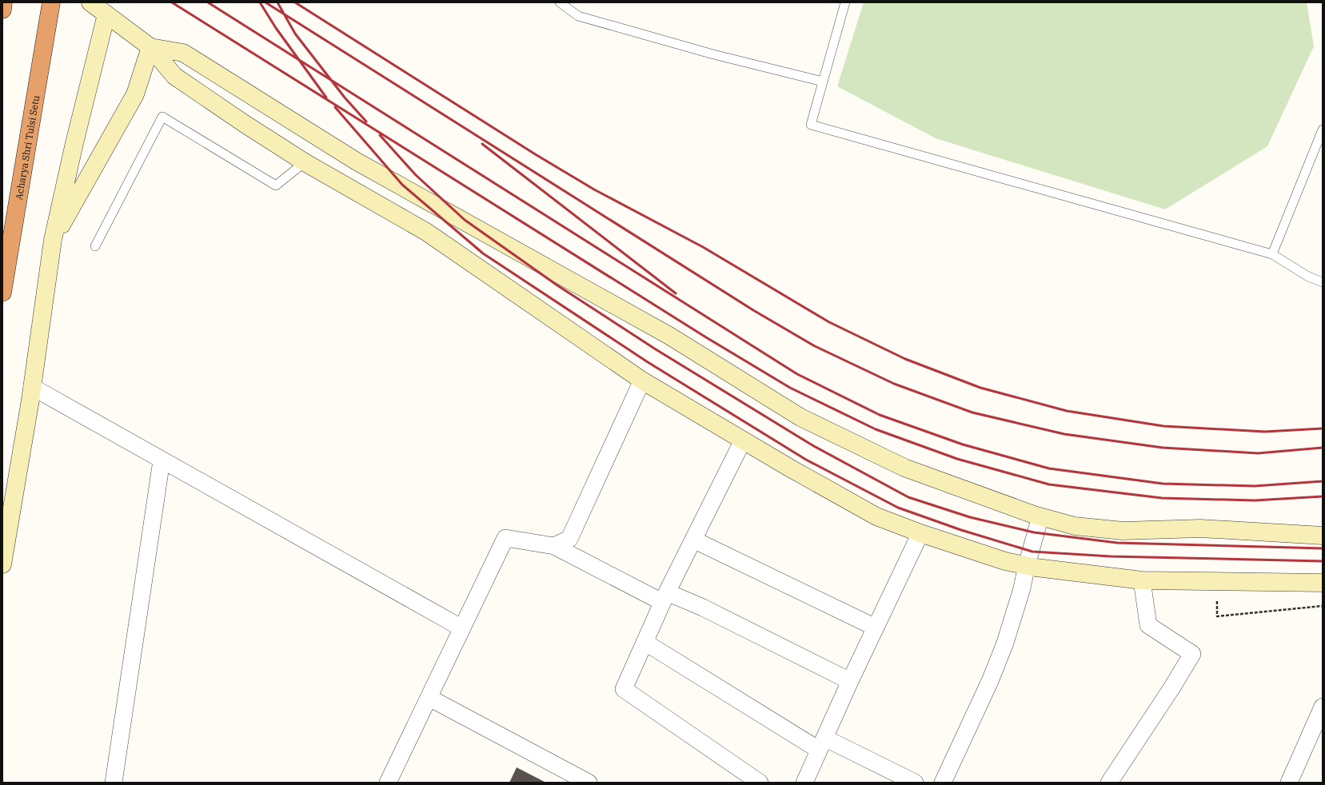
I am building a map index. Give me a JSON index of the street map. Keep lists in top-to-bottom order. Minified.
{"streets":{"highway":["Acharya Shri Tulsi Setu"]}}
